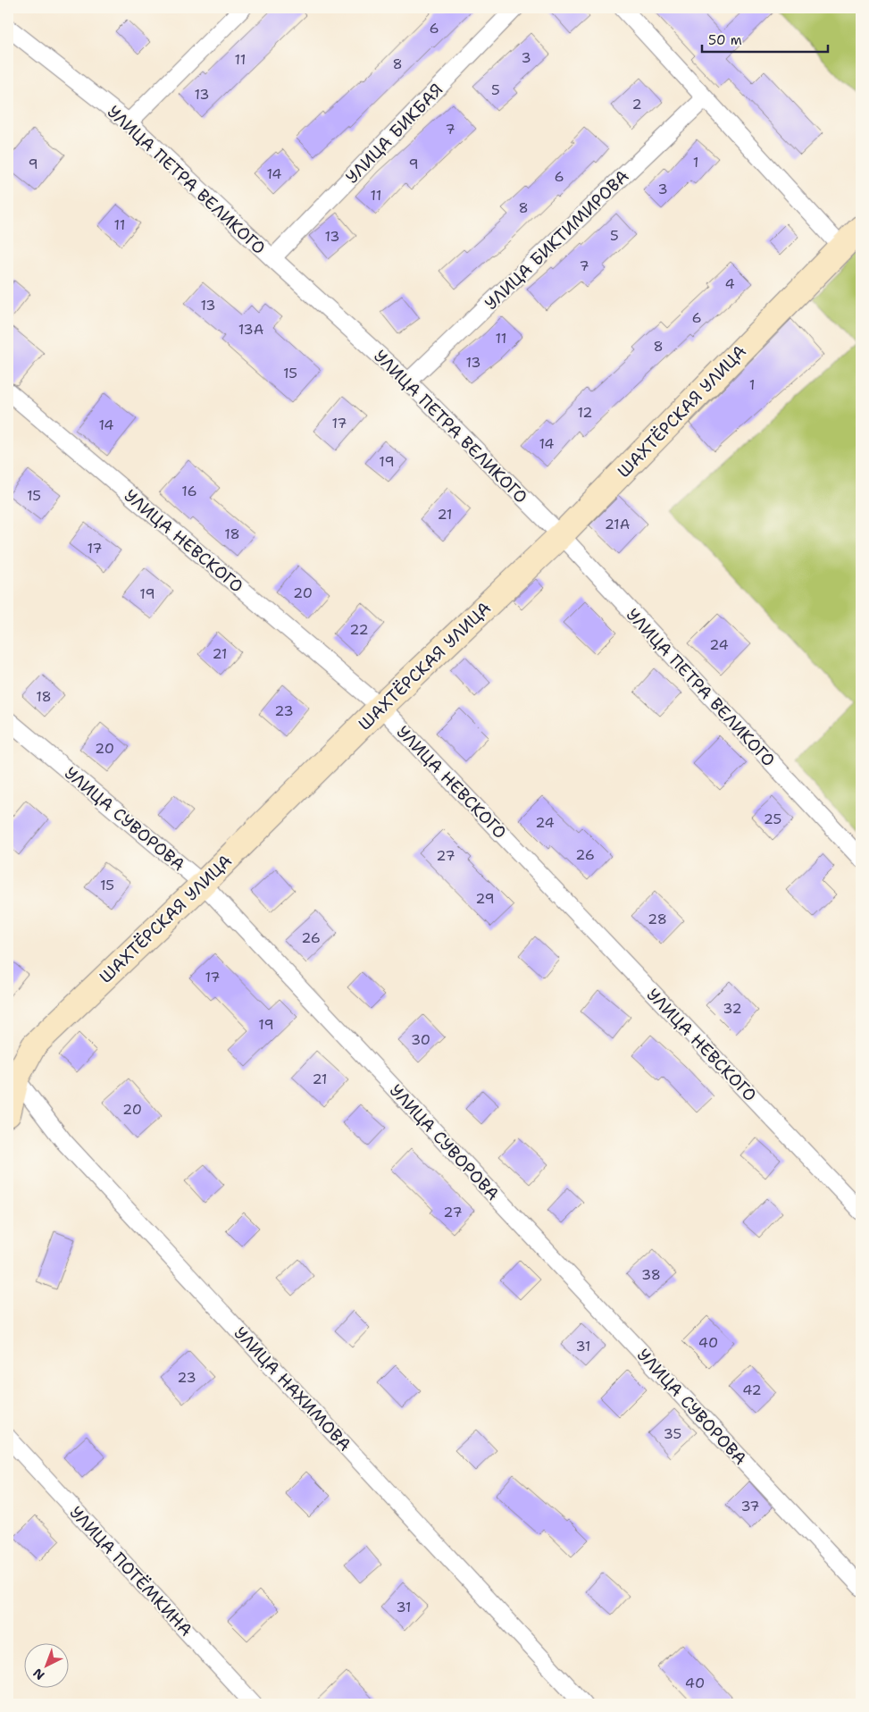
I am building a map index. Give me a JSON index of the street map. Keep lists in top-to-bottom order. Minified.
{"streets":{"street":["УЛИЦА БИКБАЯ","УЛИЦА ПЕТРА ВЕЛИКОГО","УЛИЦА БИКТИМИРОВА","ШАХТЁРСКАЯ УЛИЦА","УЛИЦА НЕВСКОГО","УЛИЦА СУВОРОВА","УЛИЦА НАХИМОВА","УЛИЦА ПОТЁМКИНА"]},"crossings":[["УЛИЦА БИКБАЯ","УЛИЦА ПЕТРА ВЕЛИКОГО"],["УЛИЦА ПЕТРА ВЕЛИКОГО","УЛИЦА БИКТИМИРОВА"],["УЛИЦА ПЕТРА ВЕЛИКОГО","ШАХТЁРСКАЯ УЛИЦА"],["ШАХТЁРСКАЯ УЛИЦА","УЛИЦА НЕВСКОГО"],["ШАХТЁРСКАЯ УЛИЦА","УЛИЦА СУВОРОВА"],["ШАХТЁРСКАЯ УЛИЦА","УЛИЦА НАХИМОВА"]],"house_numbers":["6","3","11","8","5","13","2","7","1","9","9","14","6","3","11","8","11","5","13","7","4","13","6","13А","11","8","13","15","1","12","17","14","14","19","16","15","21","21А","18","17","20","19","22","24","21","18","23","20","25","24","26","27","15","29","28","26","17","32","19","30","21","20","27","38","40","31","23","42","35","37","31","40"],"scale_bar":"50 m","north":"bottom left"}
